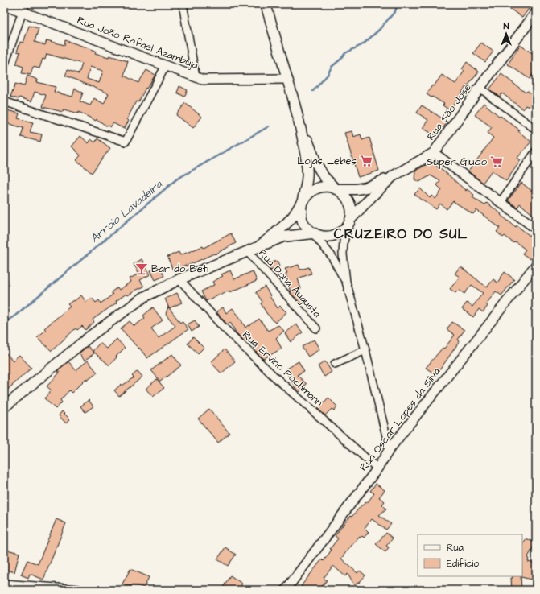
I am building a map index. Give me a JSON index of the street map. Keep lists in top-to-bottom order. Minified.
{"streets":{"main road":["Rua São José"],"street":["Rua João Rafael Azambuja","Rua Dona Augusta","Rua Ervino Pochmann","Rua Oscar Lopes da Silva"]},"crossings":[["Rua Ervino Pochmann","Rua Oscar Lopes da Silva"]],"districts":["CRUZEIRO DO SUL"],"water":["Arroio Lavadeira"],"places":{"supermarket":["Lojas Lebes","Super Gluco"],"bar":["Bar do Beti"]},"legend":["Rua","Edifício"],"north":"top"}
